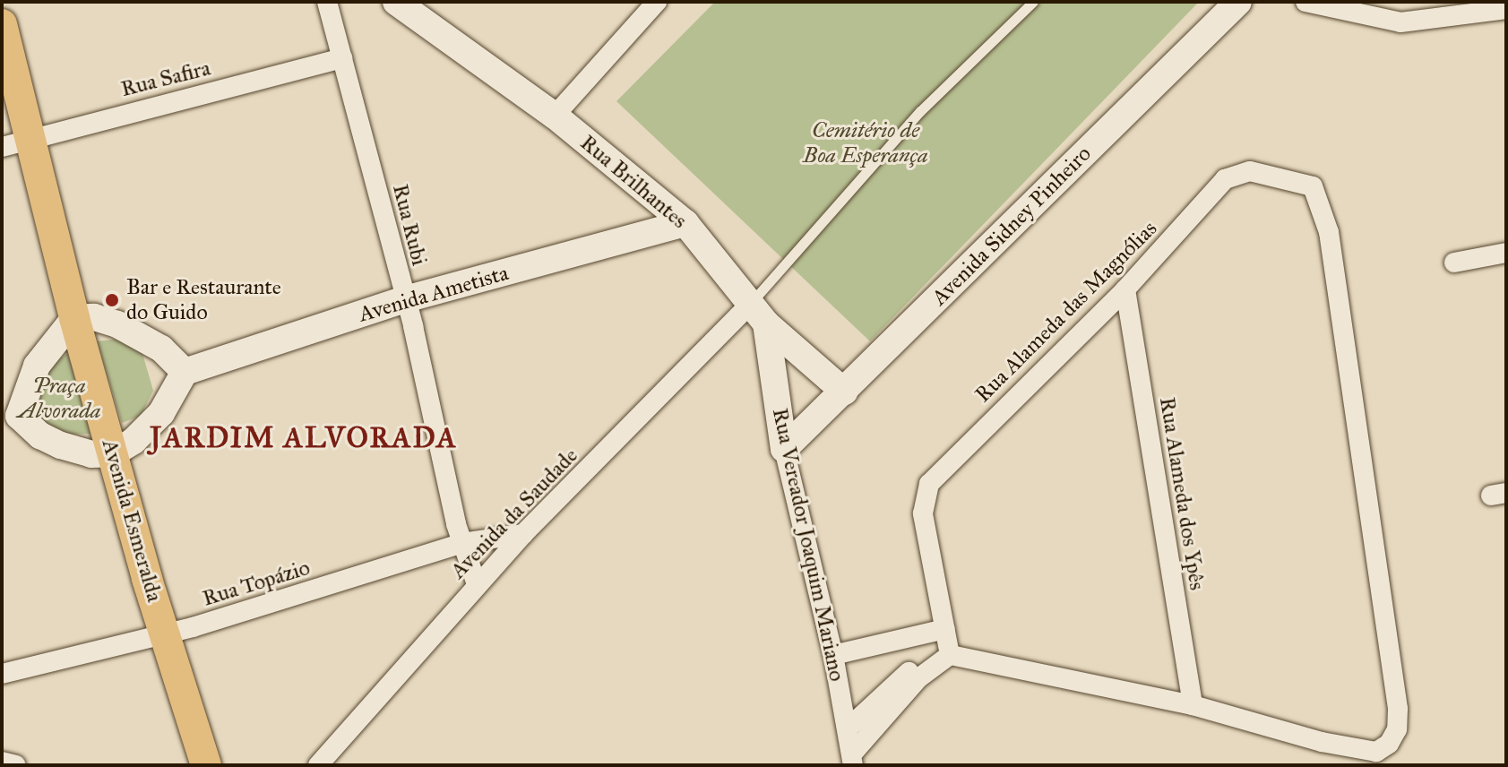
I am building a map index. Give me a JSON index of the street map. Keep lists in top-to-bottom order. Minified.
{"streets":{"main road":["Avenida Esmeralda"],"street":["Rua Safira","Rua Brilhantes","Rua Rubi","Avenida Sidney Pinheiro","Avenida Ametista","Rua Alameda das Magnólias","Rua Alameda dos Ypês","Avenida da Saudade","Rua Vereador Joaquim Mariano","Rua Topázio"]},"crossings":[["Rua Safira","Rua Rubi"],["Rua Safira","Avenida Esmeralda"],["Rua Brilhantes","Avenida Sidney Pinheiro"],["Rua Brilhantes","Avenida Ametista"],["Rua Brilhantes","Avenida da Saudade"],["Rua Brilhantes","Rua Vereador Joaquim Mariano"],["Rua Rubi","Avenida Ametista"],["Rua Rubi","Avenida da Saudade"],["Rua Rubi","Rua Topázio"],["Avenida Sidney Pinheiro","Rua Vereador Joaquim Mariano"],["Rua Alameda das Magnólias","Rua Alameda dos Ypês"],["Avenida da Saudade","Rua Vereador Joaquim Mariano"],["Avenida da Saudade","Rua Topázio"],["Avenida Esmeralda","Rua Topázio"]],"districts":["JARDIM ALVORADA"],"parks":["Cemitério de Boa Esperança","Praça Alvorada"],"places":["Bar e Restaurante do Guido"]}
